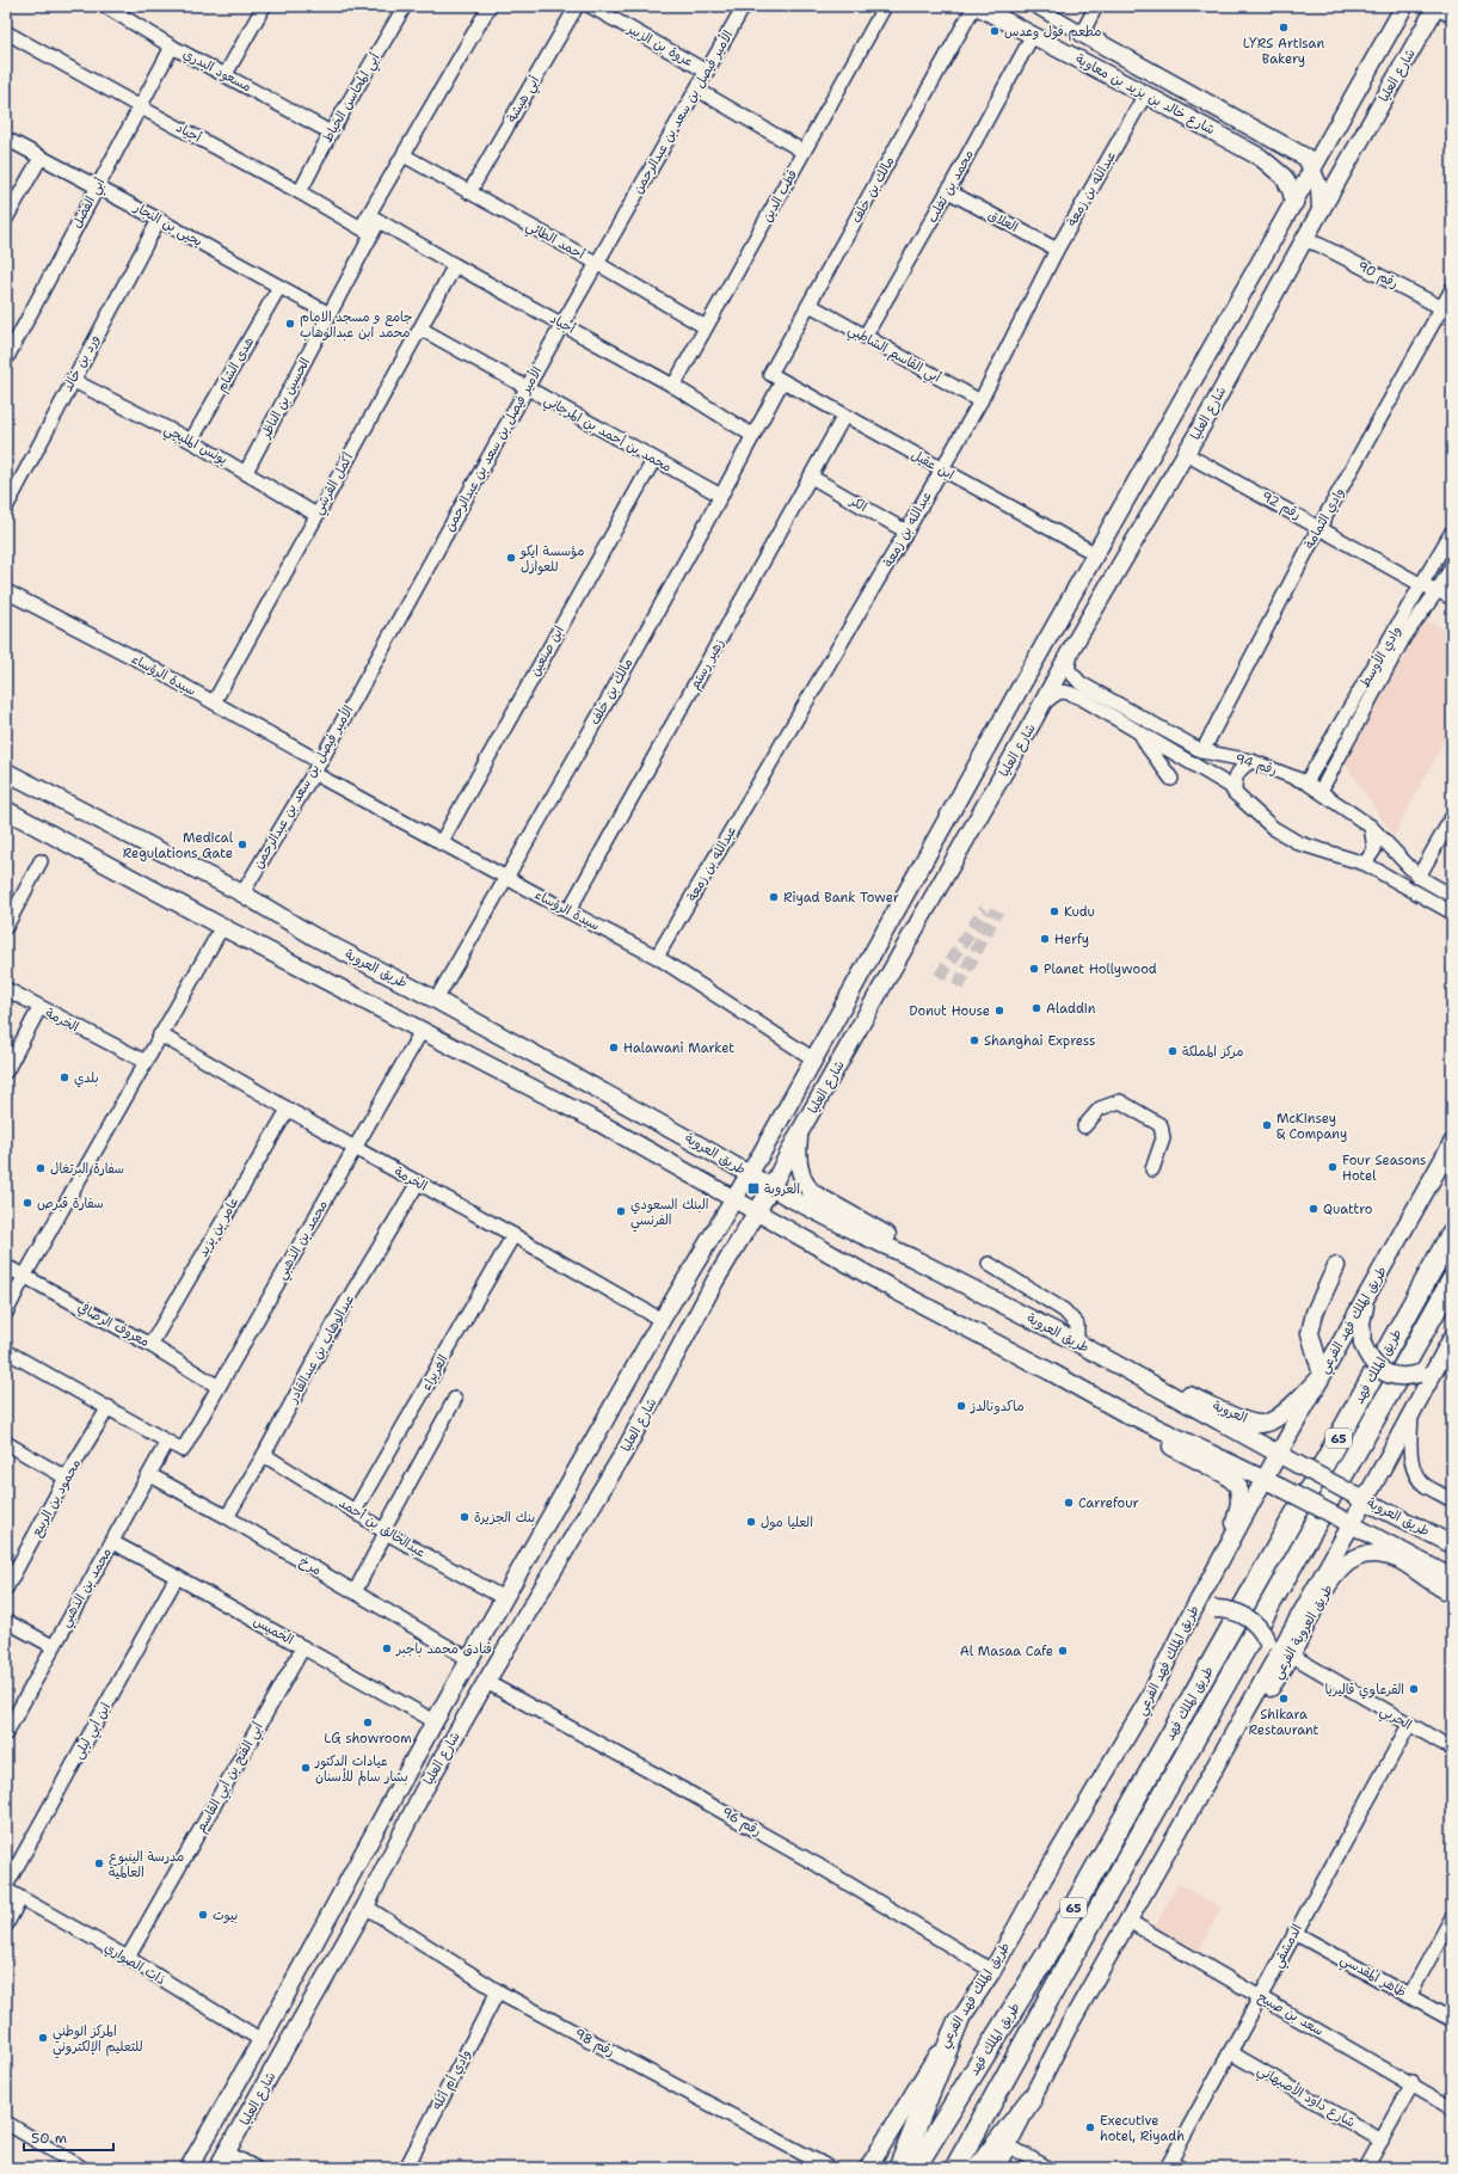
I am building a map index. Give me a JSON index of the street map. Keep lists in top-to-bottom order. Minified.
{"streets":{"highway":["طريق الملك فهد","65"],"main road":["شارع العليا","شارع خالد بن يزيد بن معاوية","طريق العروبة","طريق الملك فهد الفرعي","العروبة","طريق العروبة الفرعي"],"street":["عروة بن الزبير","مسعود البدري","أبي المحاسن الخياط","أبي هيشة","الأمير فيصل بن سعد بن عبدالرحمن","أجياد","محمد بن تغلب","عبدالله بن زمعة","مالك بن خلف","قطب الدين","أبي الفضل","العلاق","يحيى بن النجار","أحمد الطائي","رقم 90","أبي القاسم الشاطبي","ورد بن خالد","هدى الشام","الحسين بن الناظر","محمد بن أحمد بن المرجاني","يونس المليجي","ابن عقيل","أكمل القرشي","الكر","رقم 92","وادي الثمامة","ابن صنعين","وادي الأوسط","زهير رستم","سيدة الرؤساء","رقم 94","الخرمة","عامر بن يزيد","محمد بن الذهبي","معروف الرصافي","عبدالوهاب بن عبدالقادر","الغريراء","محمود بن الربيع","عبدالخالق بن أحمد","مرخ","الخميس","الحربي","ابن أبي ليلى","أبي الفتح بن أبي القاسم","رقم 96","الدمشقي","ذات الصواري","ظاهر المقدسي","سعد بن صبيح","رقم 98","وادي أم أثله","شارع داود الأصبهاني"]},"crossings":[["عروة بن الزبير","الأمير فيصل بن سعد بن عبدالرحمن"],["مسعود البدري","أبي المحاسن الخياط"],["مسعود البدري","أبي الفضل"],["شارع العليا","شارع خالد بن يزيد بن معاوية"],["شارع العليا","رقم 90"],["شارع العليا","ابن عقيل"],["شارع العليا","رقم 92"],["شارع العليا","سيدة الرؤساء"],["شارع العليا","رقم 94"],["شارع العليا","طريق العروبة"],["شارع العليا","الخرمة"],["شارع العليا","عبدالخالق بن أحمد"],["شارع العليا","مرخ"],["شارع العليا","الخميس"],["شارع العليا","رقم 96"],["شارع العليا","ذات الصواري"],["شارع العليا","رقم 98"],["شارع خالد بن يزيد بن معاوية","محمد بن تغلب"],["شارع خالد بن يزيد بن معاوية","عبدالله بن زمعة"],["شارع خالد بن يزيد بن معاوية","مالك بن خلف"],["أبي المحاسن الخياط","أجياد"],["أبي هيشة","أحمد الطائي"],["الأمير فيصل بن سعد بن عبدالرحمن","أجياد"],["الأمير فيصل بن سعد بن عبدالرحمن","أحمد الطائي"],["الأمير فيصل بن سعد بن عبدالرحمن","محمد بن أحمد بن المرجاني"],["الأمير فيصل بن سعد بن عبدالرحمن","سيدة الرؤساء"],["الأمير فيصل بن سعد بن عبدالرحمن","طريق العروبة"],["أجياد","مالك بن خلف"],["أجياد","قطب الدين"],["أجياد","أبي الفضل"],["أجياد","الحسين بن الناظر"],["أجياد","أكمل القرشي"],["محمد بن تغلب","العلاق"],["محمد بن تغلب","أبي القاسم الشاطبي"],["عبدالله بن زمعة","العلاق"],["عبدالله بن زمعة","أبي القاسم الشاطبي"],["عبدالله بن زمعة","ابن عقيل"],["عبدالله بن زمعة","الكر"],["عبدالله بن زمعة","سيدة الرؤساء"],["مالك بن خلف","أبي القاسم الشاطبي"],["مالك بن خلف","محمد بن أحمد بن المرجاني"],["مالك بن خلف","ابن عقيل"],["مالك بن خلف","سيدة الرؤساء"],["مالك بن خلف","طريق العروبة"],["قطب الدين","أحمد الطائي"],["أبي الفضل","يحيى بن النجار"],["يحيى بن النجار","ورد بن خالد"],["يحيى بن النجار","هدى الشام"],["يحيى بن النجار","الحسين بن الناظر"],["أحمد الطائي","الحسين بن الناظر"],["رقم 90","وادي الثمامة"],["ورد بن خالد","يونس المليجي"],["هدى الشام","يونس المليجي"],["الحسين بن الناظر","يونس المليجي"],["محمد بن أحمد بن المرجاني","أكمل القرشي"],["محمد بن أحمد بن المرجاني","ابن صنعين"],["يونس المليجي","أكمل القرشي"],["ابن عقيل","زهير رستم"],["أكمل القرشي","سيدة الرؤساء"],["الكر","زهير رستم"],["رقم 92","وادي الثمامة"],["رقم 92","وادي الأوسط"],["وادي الثمامة","رقم 94"],["ابن صنعين","سيدة الرؤساء"],["وادي الأوسط","رقم 94"],["زهير رستم","سيدة الرؤساء"],["طريق العروبة","طريق الملك فهد الفرعي"],["طريق العروبة","العروبة"],["الخرمة","عامر بن يزيد"],["الخرمة","محمد بن الذهبي"],["الخرمة","عبدالوهاب بن عبدالقادر"],["الخرمة","الغريراء"],["عامر بن يزيد","معروف الرصافي"],["محمد بن الذهبي","معروف الرصافي"],["محمد بن الذهبي","مرخ"],["محمد بن الذهبي","الخميس"],["طريق الملك فهد الفرعي","العروبة"],["طريق الملك فهد الفرعي","رقم 96"],["عبدالوهاب بن عبدالقادر","عبدالخالق بن أحمد"],["عبدالوهاب بن عبدالقادر","مرخ"],["الغريراء","عبدالخالق بن أحمد"],["الخميس","ابن أبي ليلى"],["الخميس","أبي الفتح بن أبي القاسم"],["طريق العروبة الفرعي","الحربي"],["الحربي","الدمشقي"],["أبي الفتح بن أبي القاسم","ذات الصواري"],["الدمشقي","ظاهر المقدسي"],["الدمشقي","سعد بن صبيح"],["الدمشقي","شارع داود الأصبهاني"],["رقم 98","وادي أم أثله"]],"places":{"other":["LYRS Artisan Bakery","مطعم فول وعدس","جامع و مسجد الامام محمد ابن عبدالوهاب","مؤسسة ايكو للعوازل","Medical Regulations Gate","Riyad Bank Tower","Kudu","Herfy","Planet Hollywood","Aladdin","Donut House","Shanghai Express","Halawani Market","مركز المملكة","بلدي","McKinsey & Company","Four Seasons Hotel","سفارة البرتغال","سفارة قبرص","Quattro","البنك السعودي الفرنسي","ماكدونالدز","Carrefour","بنك الجزيرة","العليا مول","فنادق محمد باجبر","Al Masaa Cafe","القرعاوي قاليريا","Shikara Restaurant","LG showroom","عيادات الدكتور بشار سالم للأسنان","مدرسة الينبوع العالمية","بيوت","المركز الوطني للتعليم الإلكتروني","Executive hotel, Riyadh"],"transit":["العروبة"]},"scale_bar":"50 m"}
